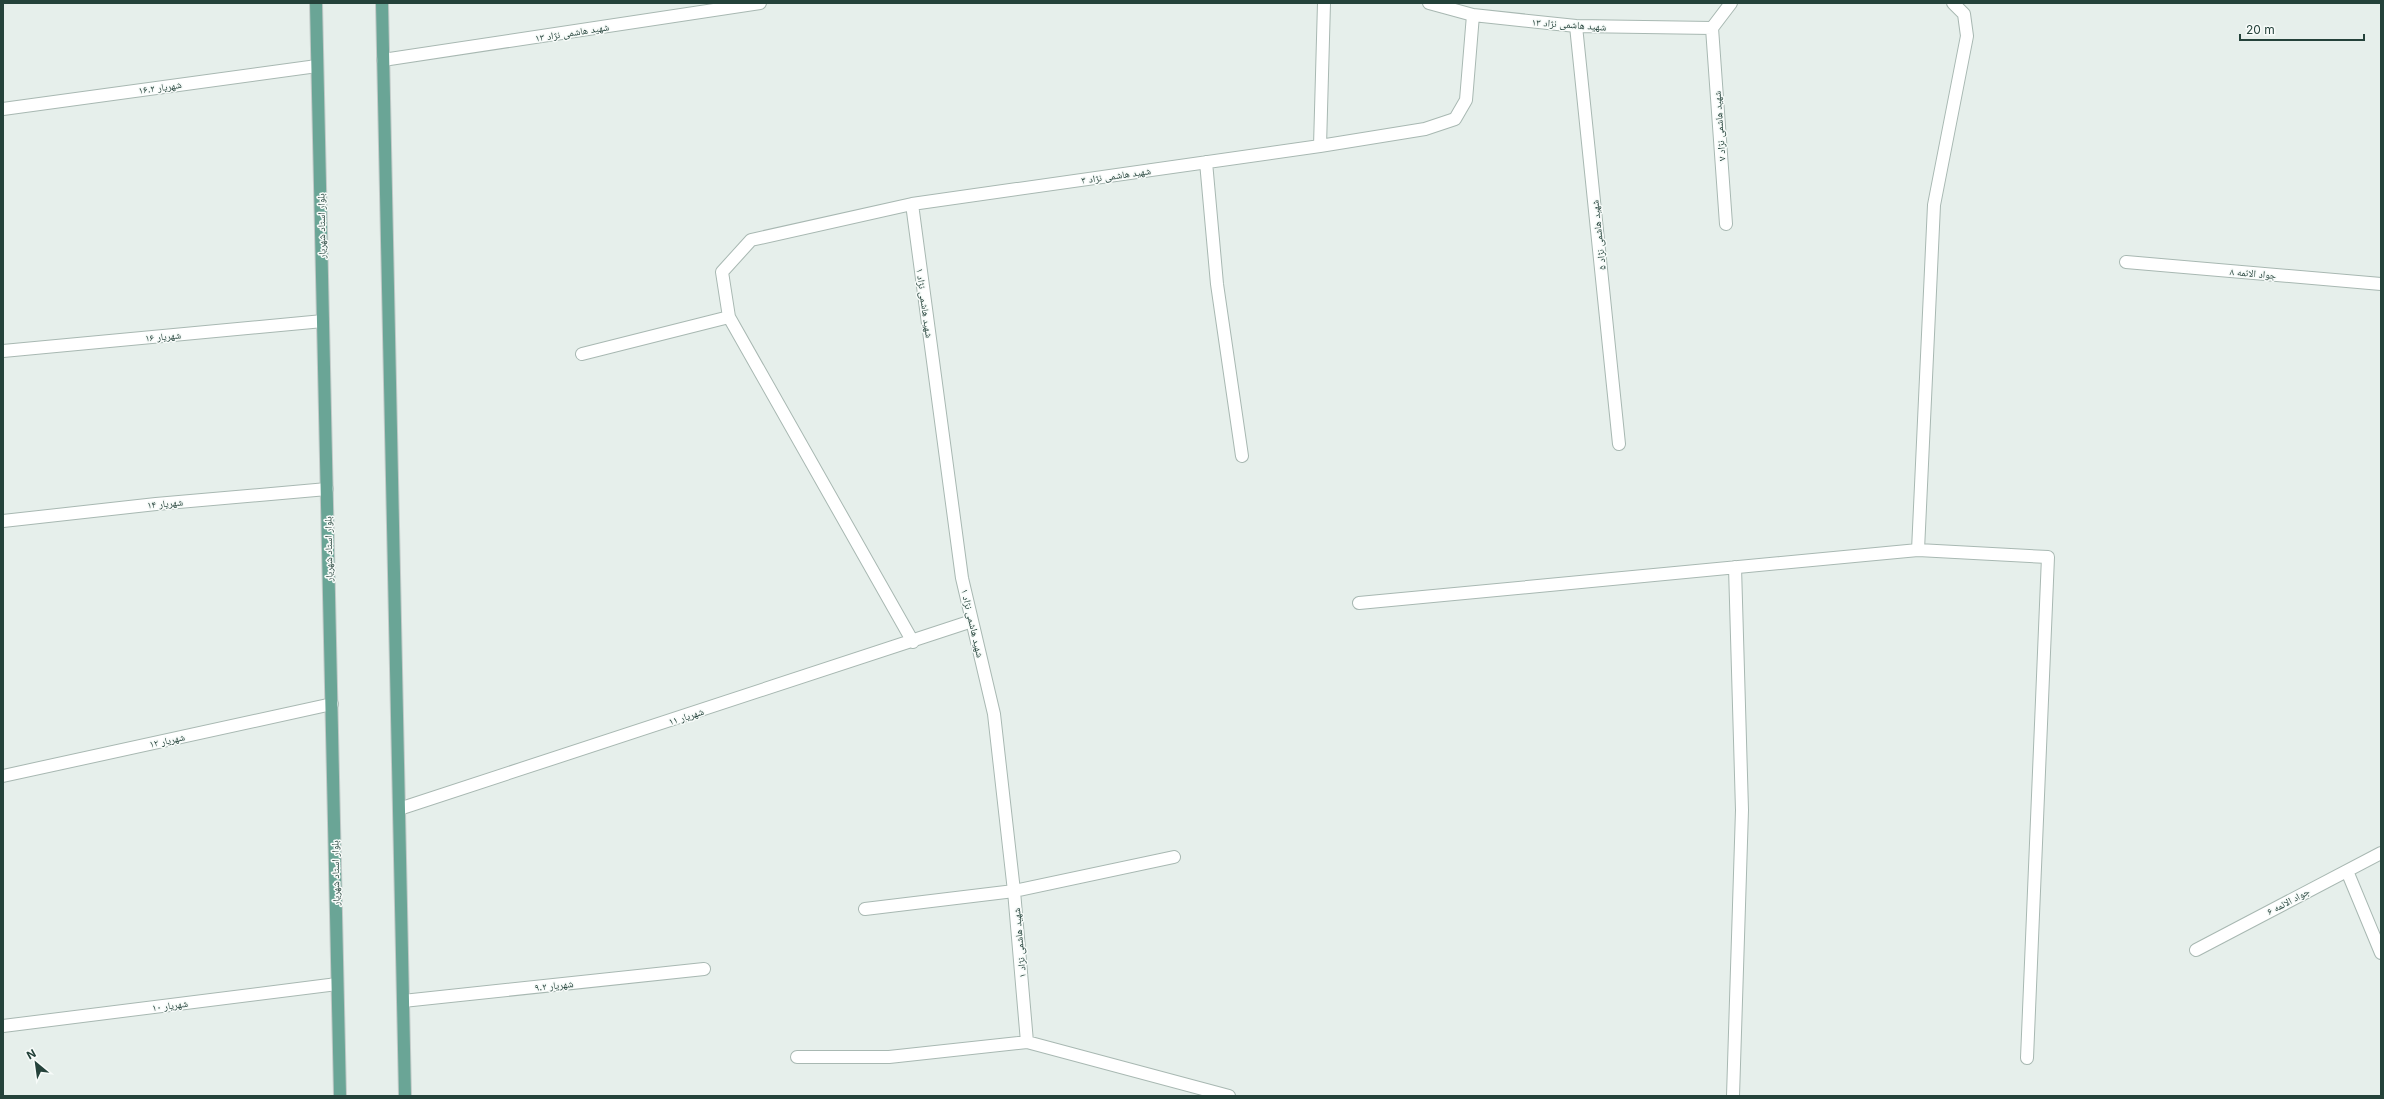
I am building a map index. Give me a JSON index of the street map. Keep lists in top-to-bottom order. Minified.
{"streets":{"main road":["بلوار استاد شهریار"],"street":["شهید هاشمی نژاد ۱۳","شهریار ۱۶.۲","شهید هاشمی نژاد ۷","شهید هاشمی نژاد ۳","شهید هاشمی نژاد ۵","جواد الائمه ۸","شهید هاشمی نژاد ۱","شهریار ۱۶","شهریار ۱۴","شهریار ۱۱","شهریار ۱۲","جواد الائمه ۶","شهریار ۹.۲","شهریار ۱۰"]},"crossings":[["شهید هاشمی نژاد ۱۳","شهید هاشمی نژاد ۷"],["شهید هاشمی نژاد ۱۳","شهید هاشمی نژاد ۳"],["شهید هاشمی نژاد ۱۳","شهید هاشمی نژاد ۵"],["شهریار ۱۶.۲","بلوار استاد شهریار"],["شهید هاشمی نژاد ۳","شهید هاشمی نژاد ۱"],["بلوار استاد شهریار","شهریار ۱۶"],["بلوار استاد شهریار","شهریار ۱۴"],["بلوار استاد شهریار","شهریار ۱۲"],["بلوار استاد شهریار","شهریار ۱۰"],["شهید هاشمی نژاد ۱","شهریار ۱۱"]],"scale_bar":"20 m","north":"top left"}
